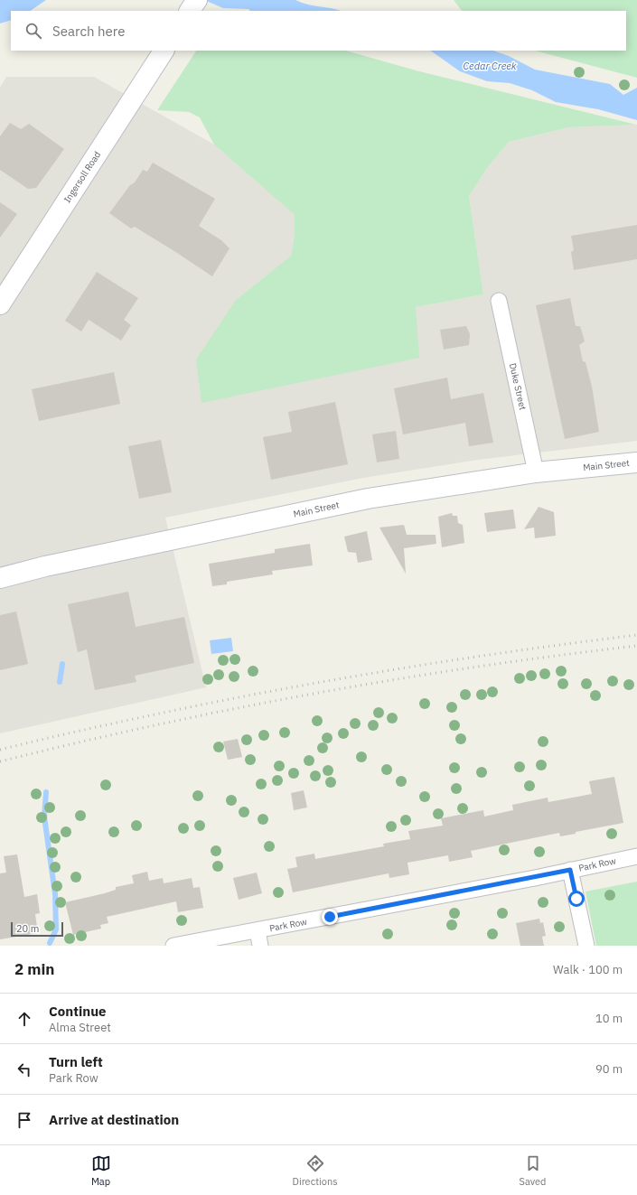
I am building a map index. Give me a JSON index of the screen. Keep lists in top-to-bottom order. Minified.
{"streets":{"main road":["Ingersoll Road","Main Street"],"street":["Duke Street","Park Row"]},"crossings":[["Duke Street","Main Street"]],"water":["Cedar Creek"],"scale_bar":"20 m","page":{"search":"Search here","scale":"20 m","heading":["2 min","Walk · 100 m"],"list":[["Continue","Alma Street","10 m"],["Turn left","Park Row","90 m"],"Arrive at destination"],"nav":["Map","Directions","Saved"]}}
